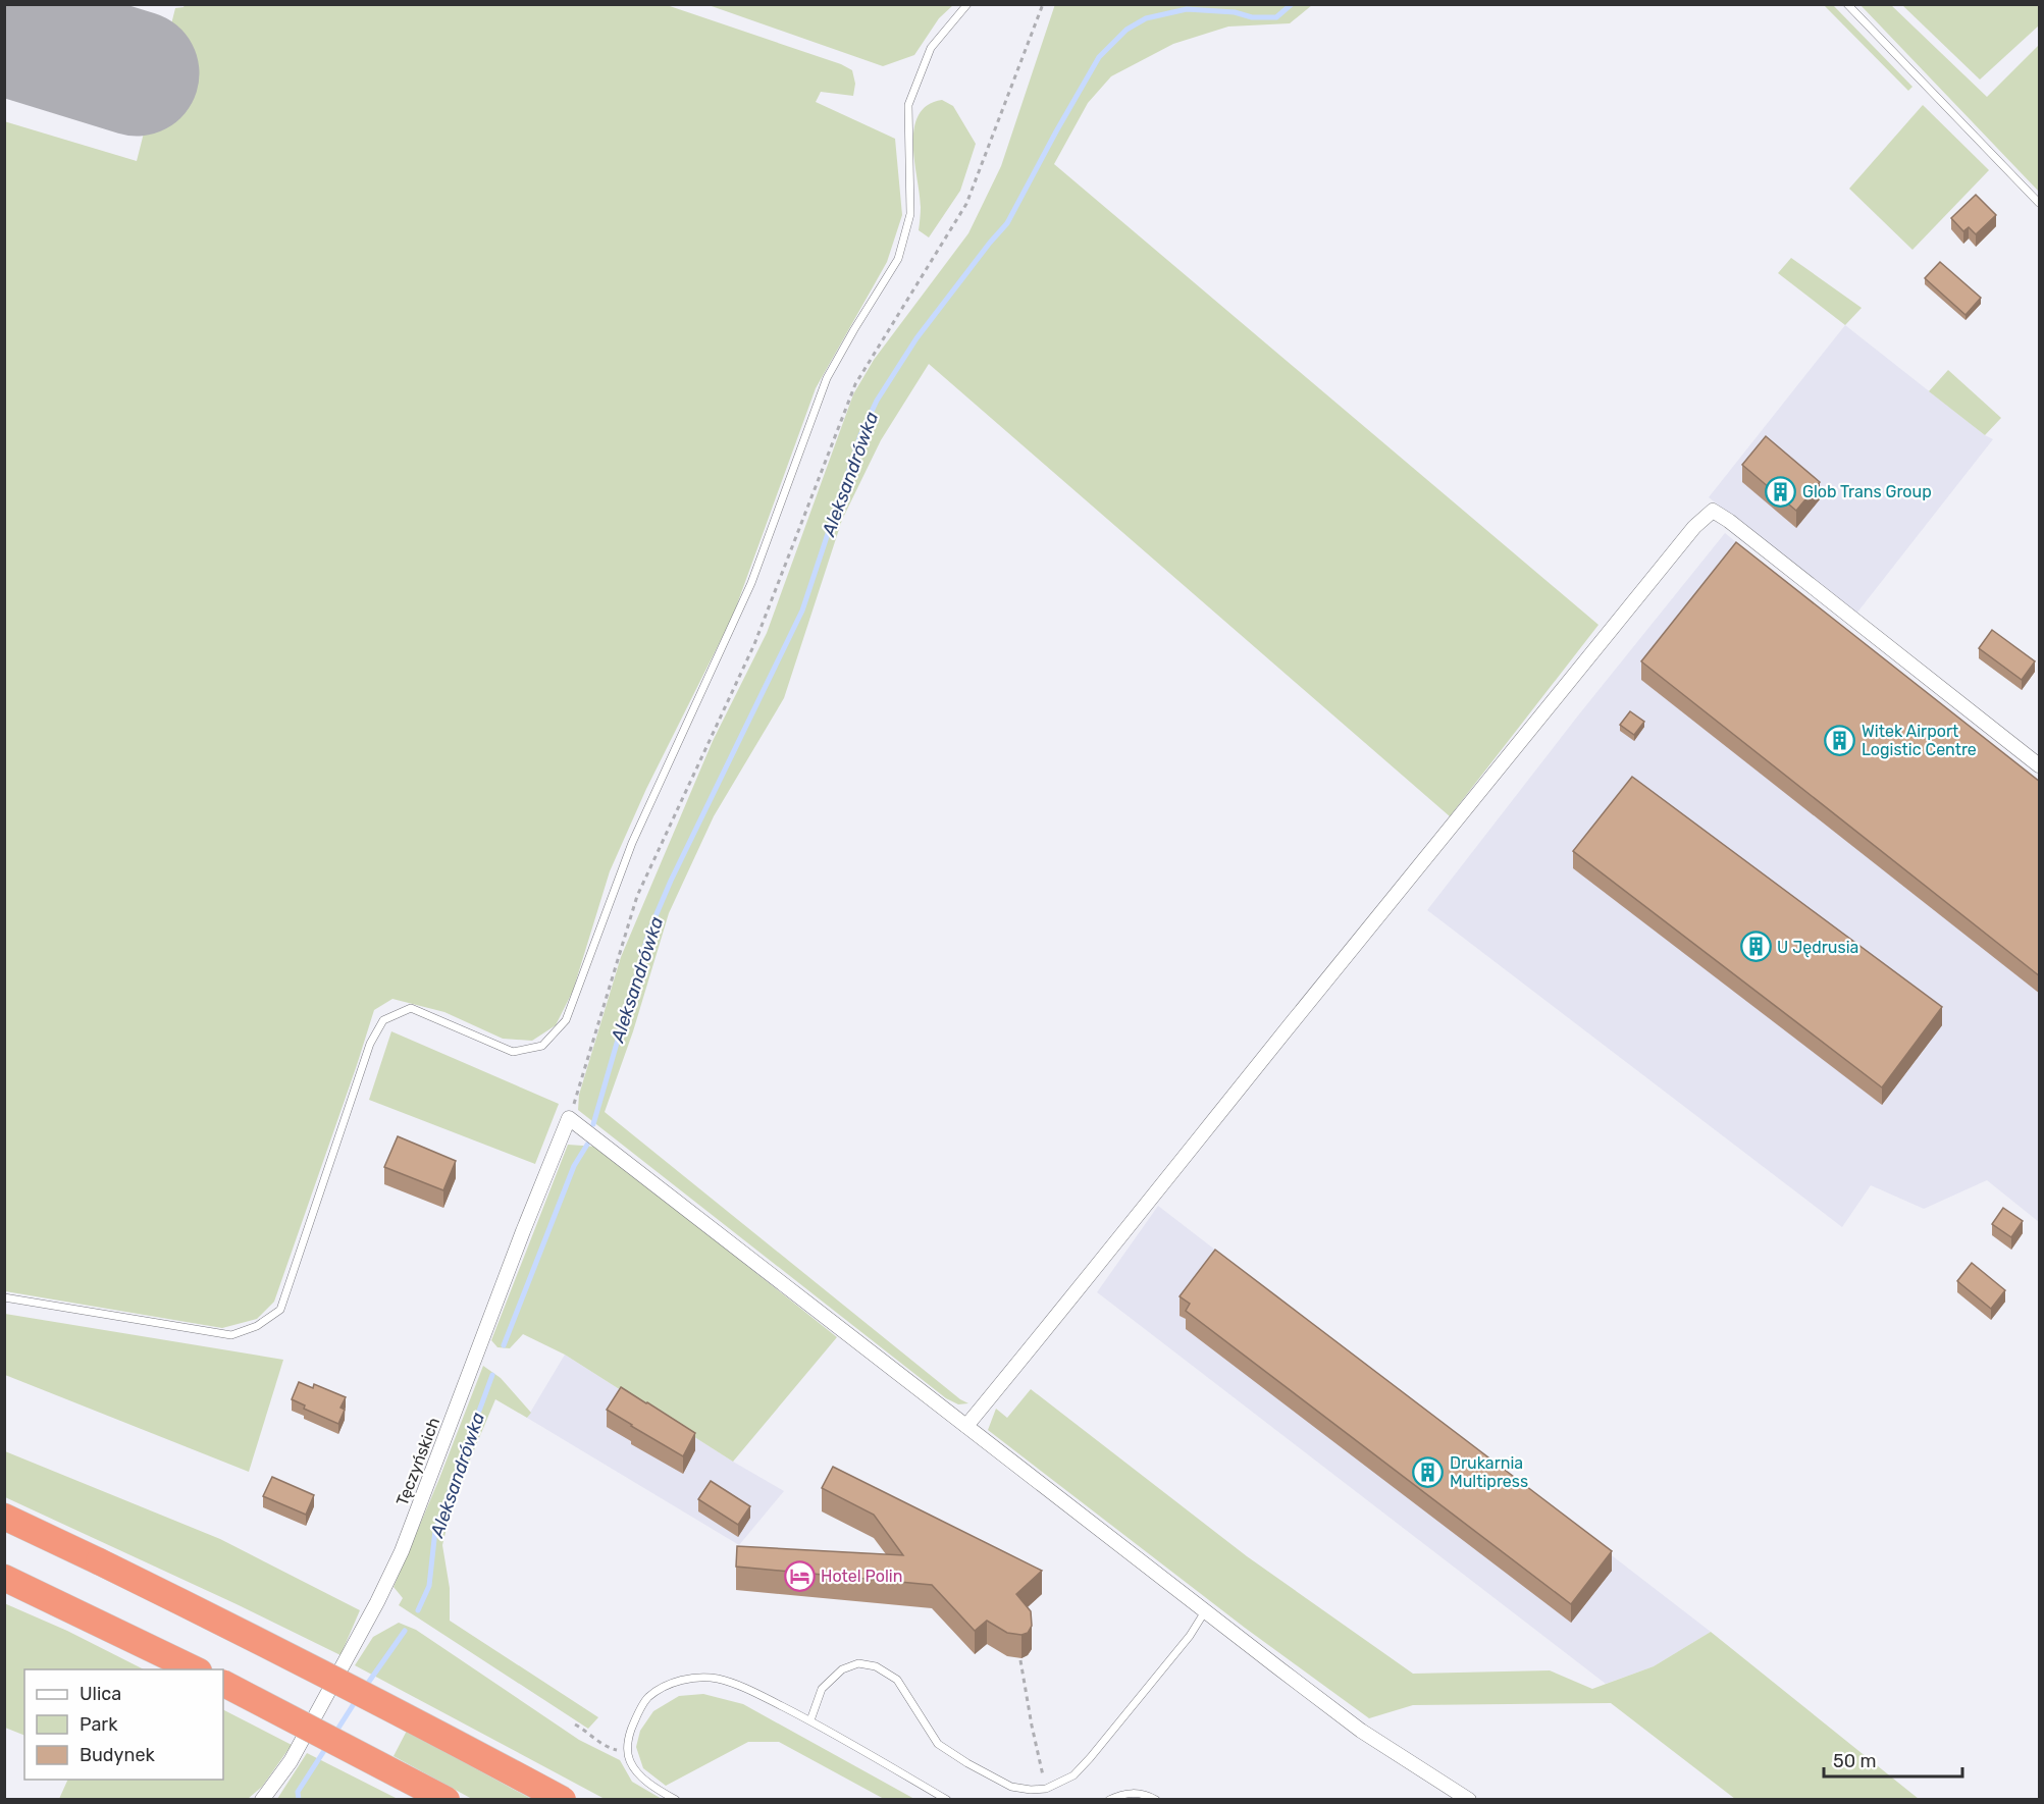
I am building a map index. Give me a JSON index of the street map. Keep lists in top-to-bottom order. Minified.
{"streets":{"street":["Tęczyńskich"]},"water":["Aleksandrówka"],"places":{"building":["Glob Trans Group","Witek Airport Logistic Centre","U Jędrusia","Drukarnia Multipress"],"hotel":["Hotel Polin"]},"legend":["Ulica","Park","Budynek"],"scale_bar":"50 m"}
